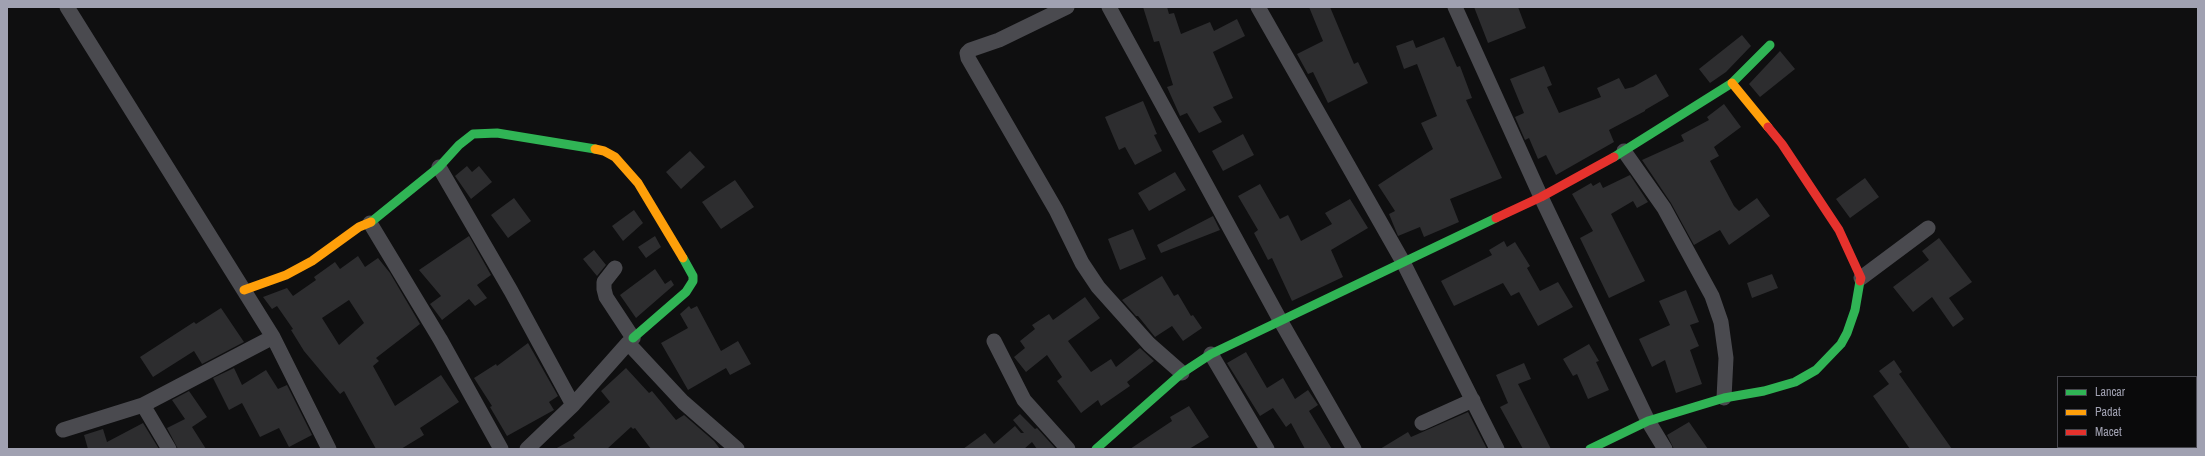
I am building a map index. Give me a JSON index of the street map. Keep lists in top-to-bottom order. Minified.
{"legend":["Lancar","Padat","Macet"]}
